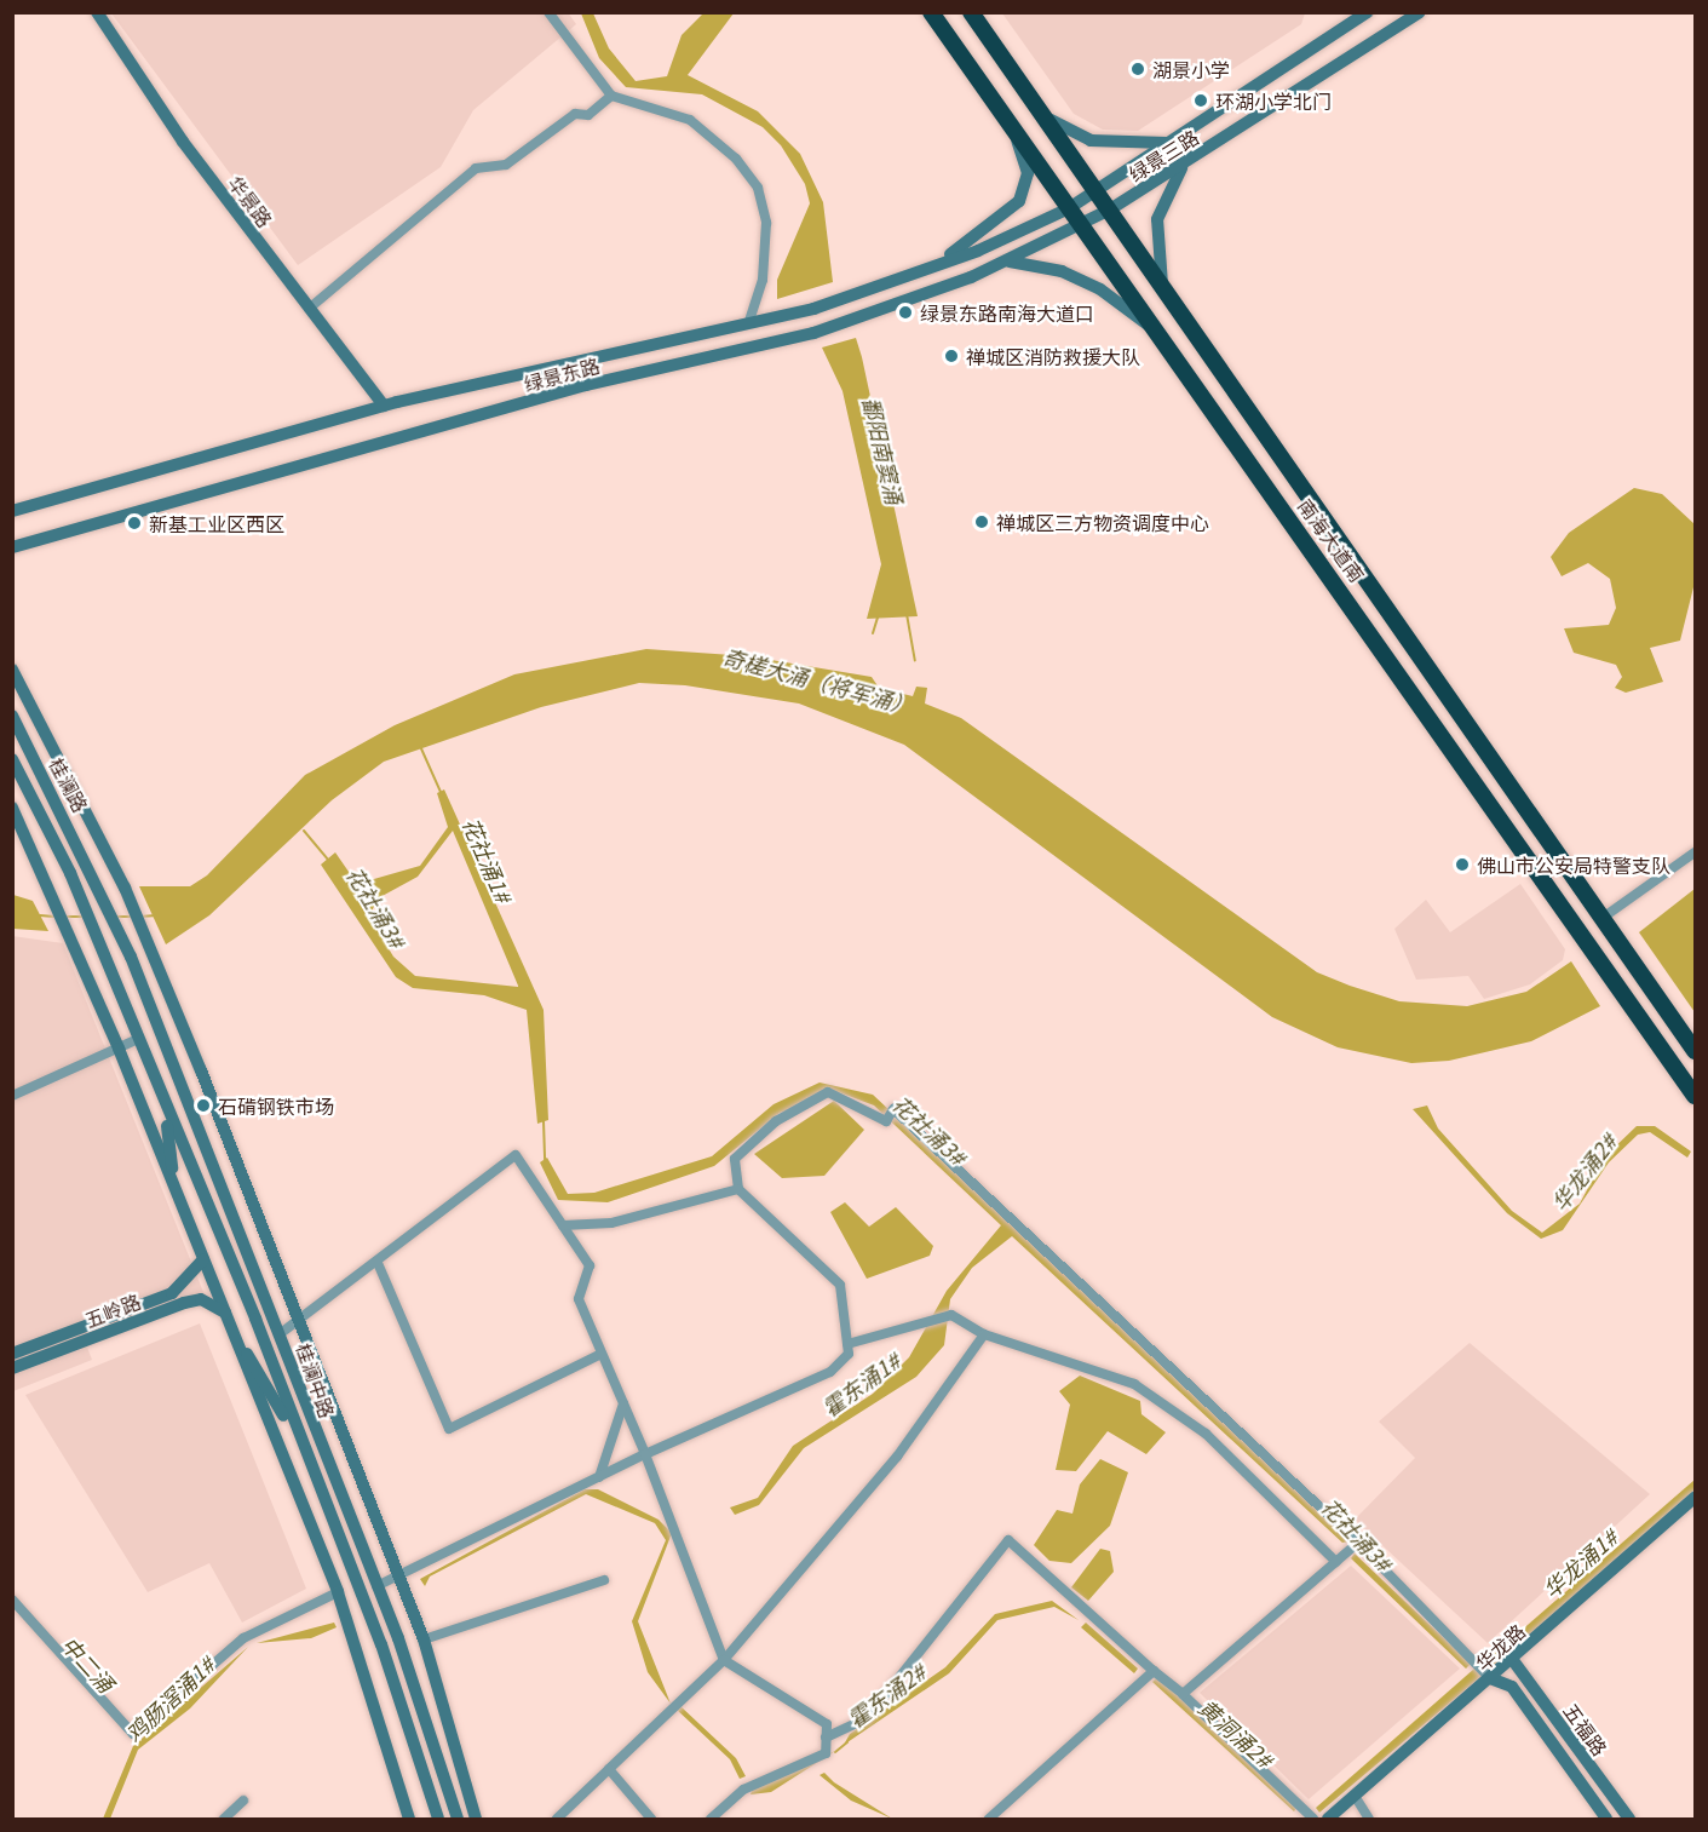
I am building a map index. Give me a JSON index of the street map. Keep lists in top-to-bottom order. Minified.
{"streets":{"highway":["南海大道南"],"main road":["绿景三路","华景路","绿景东路","桂澜路","五岭路","桂澜中路","华龙路","五福路"]},"crossings":[["绿景三路","绿景东路"],["绿景三路","南海大道南"],["华景路","绿景东路"],["绿景东路","南海大道南"],["桂澜路","桂澜中路"],["华龙路","五福路"]],"water":["鄱阳南窦涌","奇槎大涌（将军涌）","花社涌1#","花社涌3#","华龙涌2#","霍东涌1#","华龙涌1#","中二涌","霍东涌2#","鸡肠滘涌1#","黄洞涌2#"],"places":["湖景小学","环湖小学北门","绿景东路南海大道口","禅城区消防救援大队","禅城区三方物资调度中心","新基工业区西区","佛山市公安局特警支队","石𬒔钢铁市场"]}
